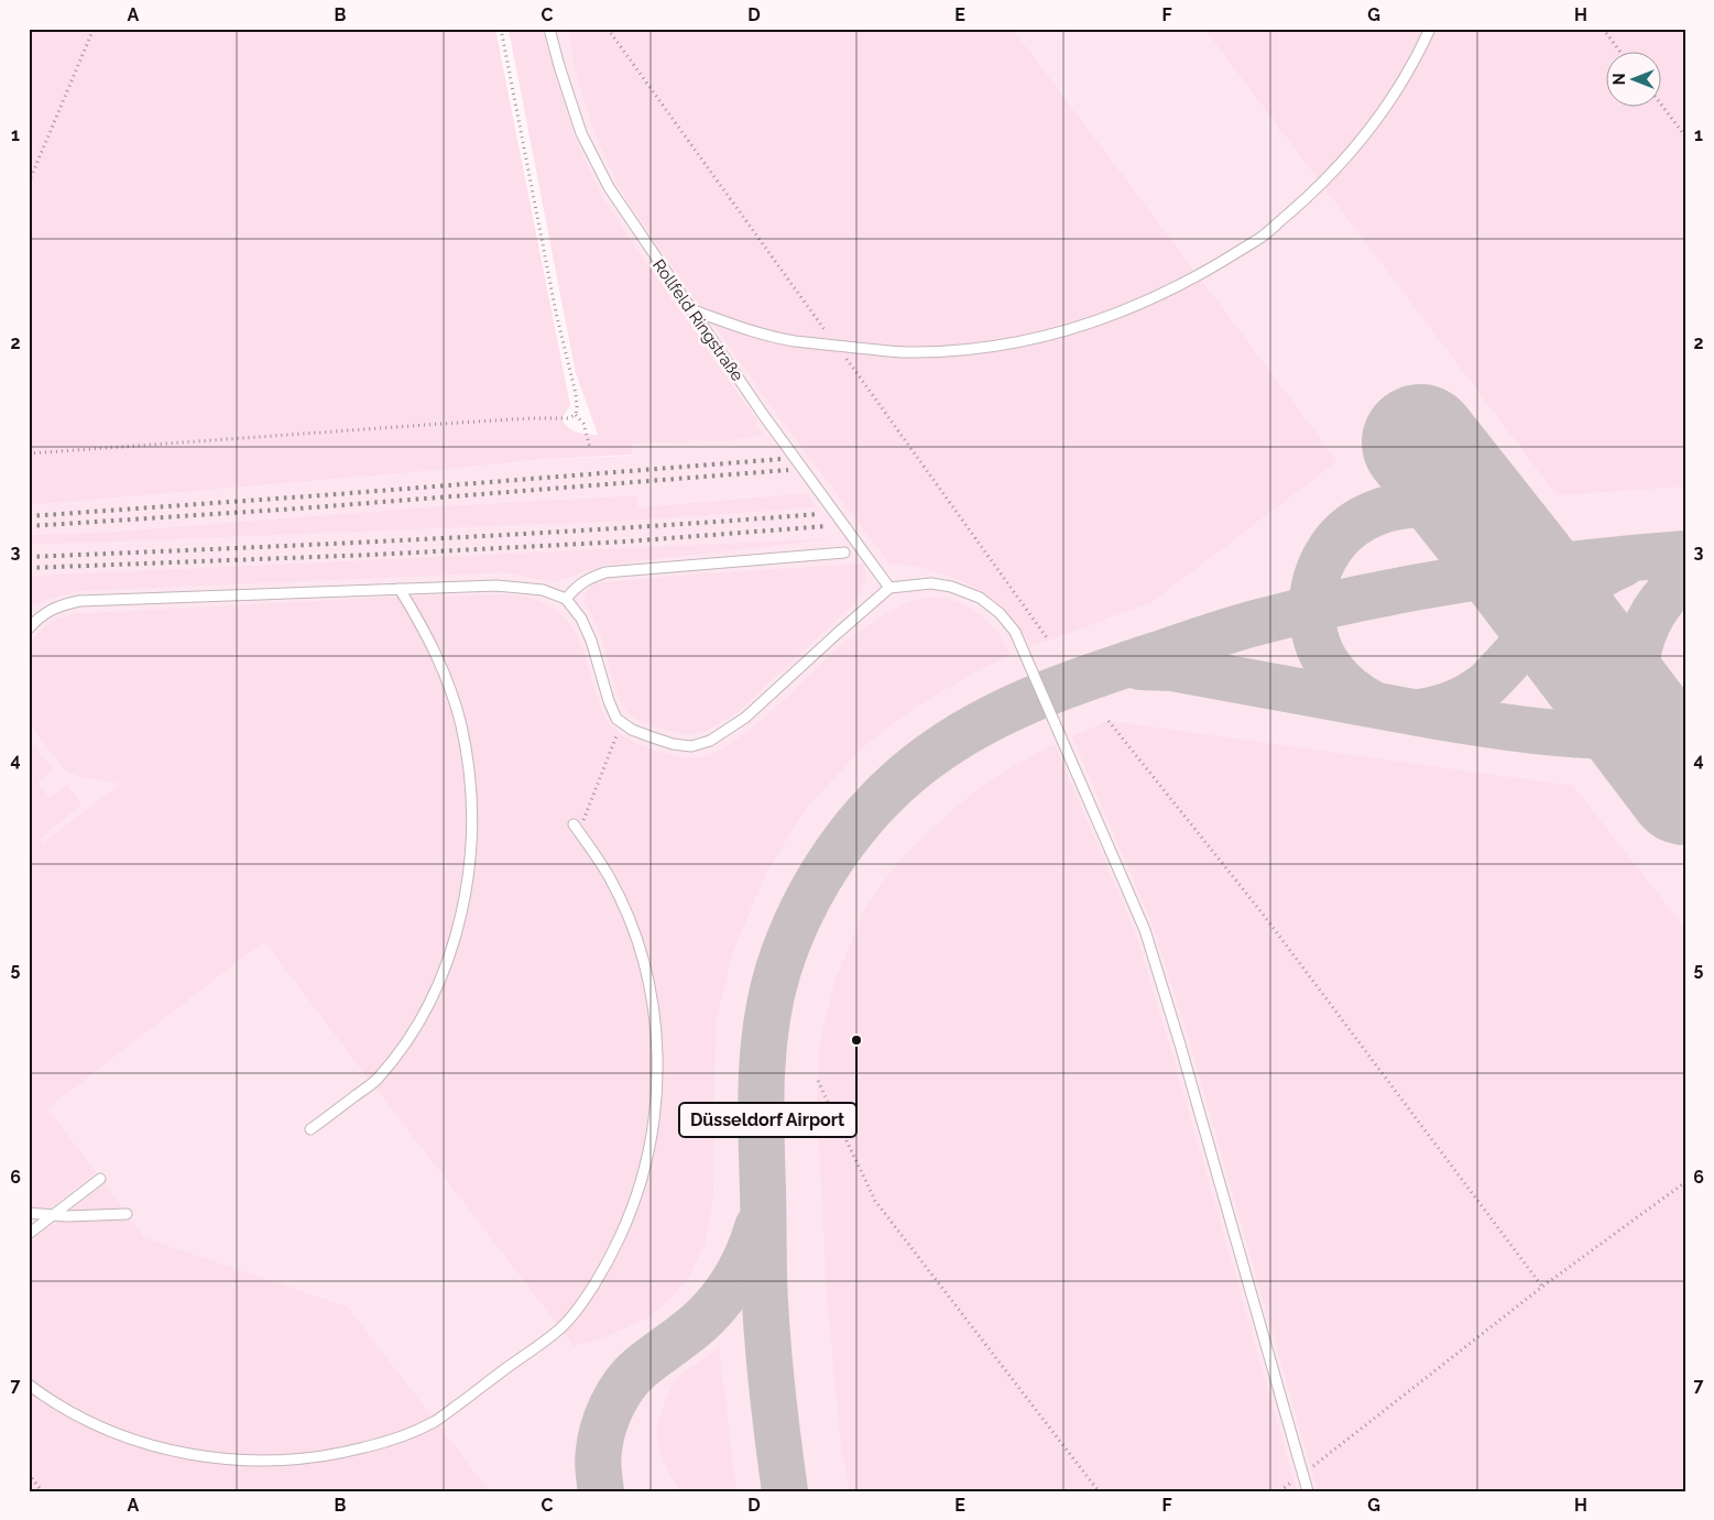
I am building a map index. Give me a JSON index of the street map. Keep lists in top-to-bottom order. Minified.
{"streets":{"lane":["Rollfeld Ringstraße"]},"places":["Düsseldorf Airport"],"north":"left","grid":{"columns":["A","B","C","D","E","F","G","H"],"rows":["1","2","3","4","5","6","7"]}}
